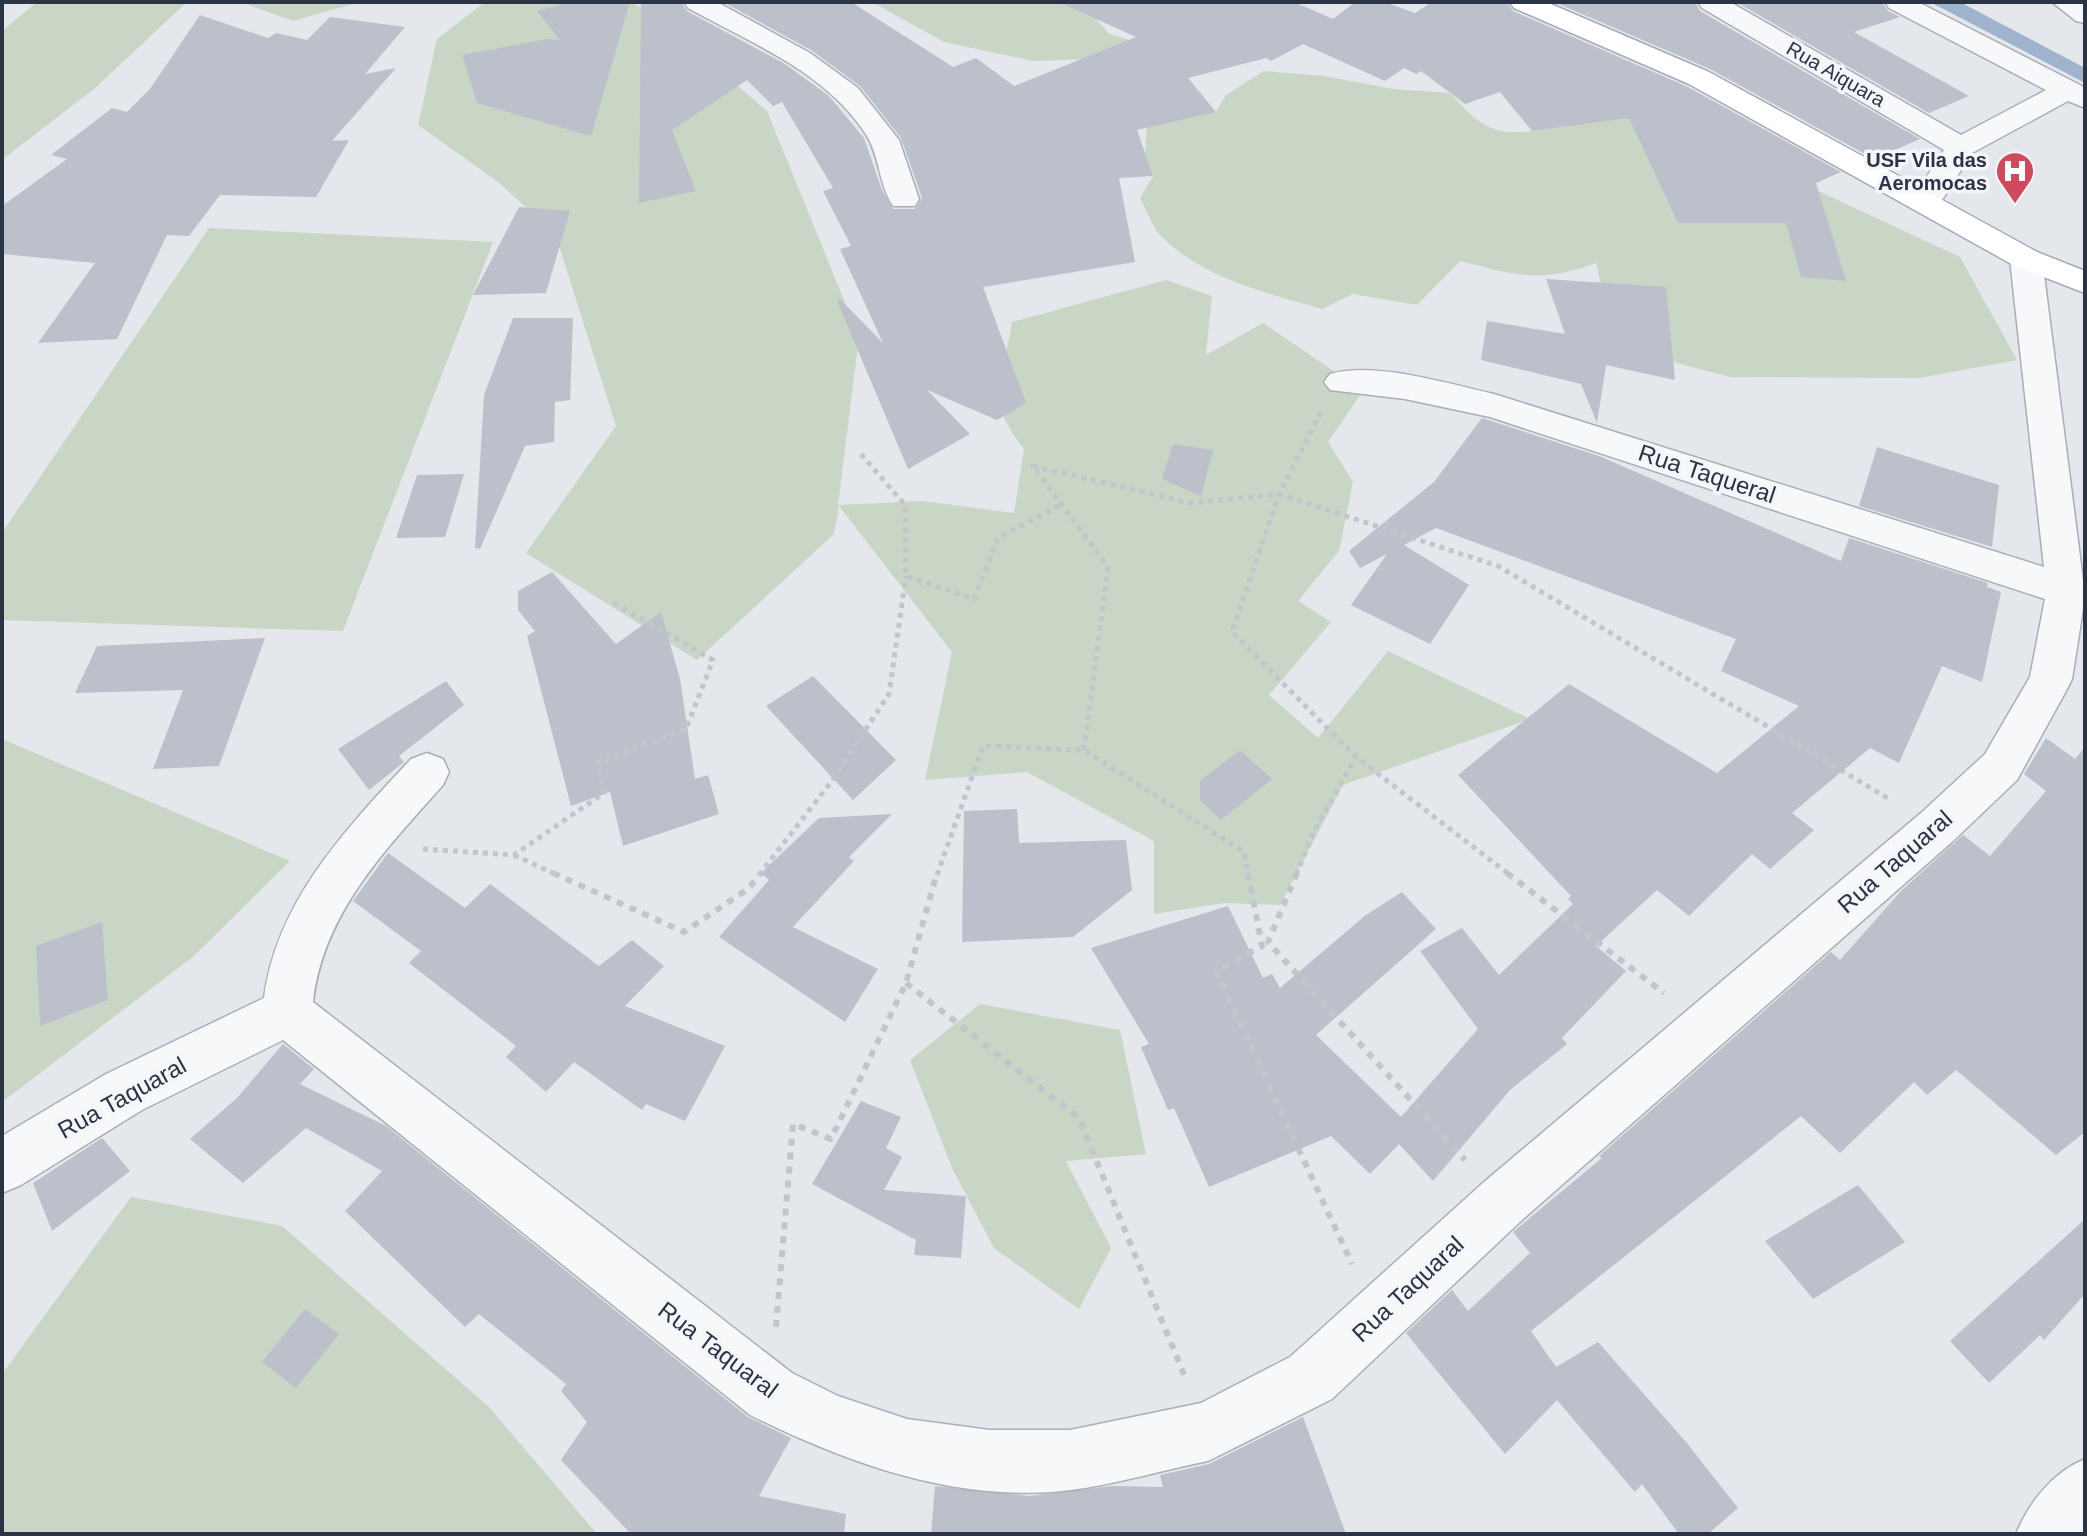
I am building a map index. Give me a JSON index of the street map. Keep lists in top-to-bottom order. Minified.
{"streets":{"street":["Rua Aiquara","Rua Taqueral","Rua Taquaral"]},"crossings":[["Rua Taqueral","Rua Taquaral"]],"places":{"hospital":["USF Vila das Aeromocas"]}}
